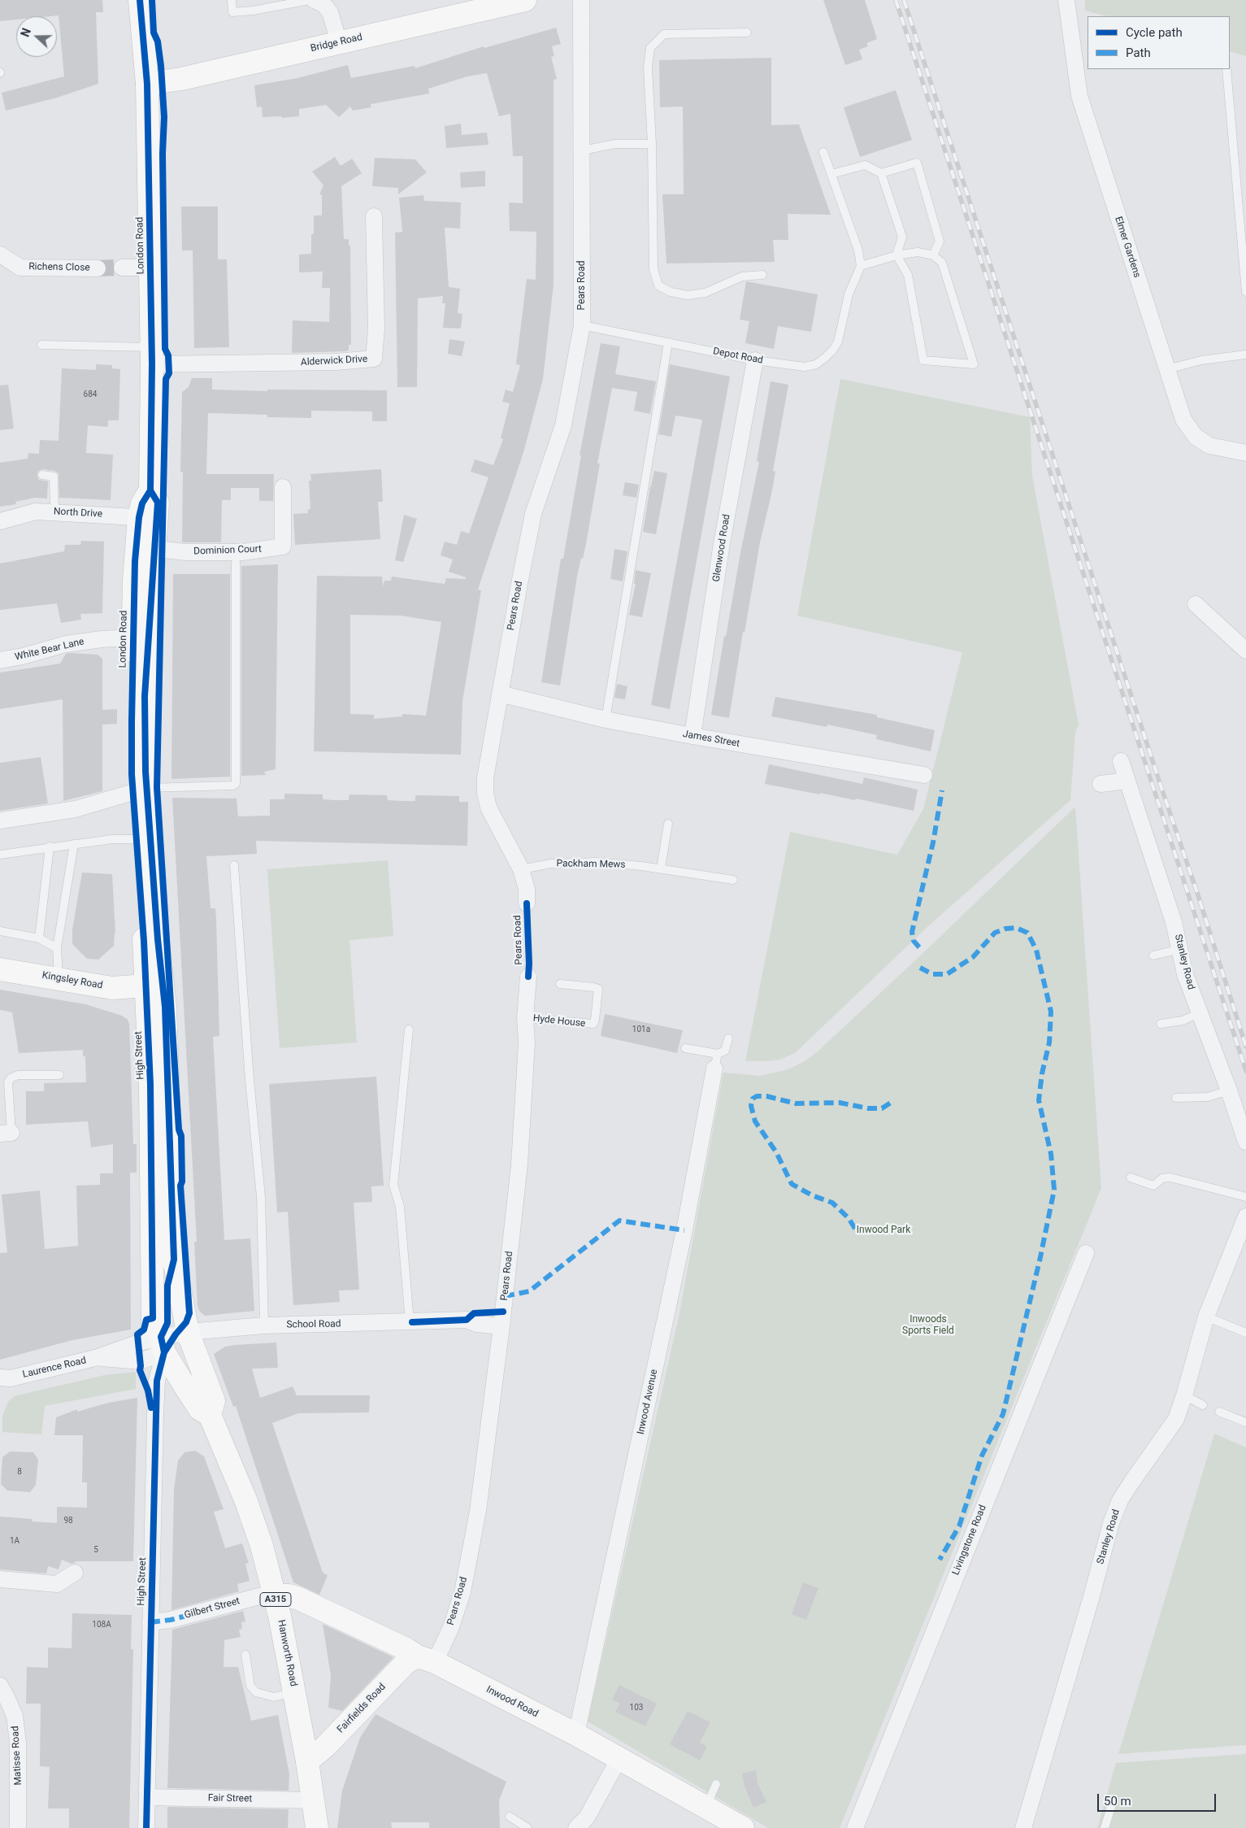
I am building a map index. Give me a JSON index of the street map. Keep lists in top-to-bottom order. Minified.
{"streets":{"main road":["Bridge Road","London Road","Kingsley Road","High Street","A315","Hanworth Road","Inwood Road","Fairfields Road"],"street":["Elmer Gardens","Richens Close","Pears Road","Alderwick Drive","North Drive","Glenwood Road","Dominion Court","White Bear Lane","James Street","Stanley Road","School Road","Laurence Road","Inwood Avenue","Livingstone Road","Gilbert Street","Matisse Road","Fair Street"],"lane":["Depot Road","Packham Mews","Hyde House"]},"crossings":[["Bridge Road","London Road"],["London Road","Alderwick Drive"],["London Road","North Drive"],["London Road","Dominion Court"],["London Road","White Bear Lane"],["London Road","High Street"],["Pears Road","Depot Road"],["Pears Road","James Street"],["Pears Road","Packham Mews"],["Pears Road","Hyde House"],["Pears Road","School Road"],["Pears Road","Inwood Road"],["Pears Road","Fairfields Road"],["Depot Road","Glenwood Road"],["Glenwood Road","James Street"],["Kingsley Road","High Street"],["High Street","School Road"],["High Street","Laurence Road"],["High Street","A315"],["High Street","Gilbert Street"],["High Street","Hanworth Road"],["High Street","Fair Street"],["School Road","Laurence Road"],["School Road","A315"],["School Road","Hanworth Road"],["Laurence Road","Hanworth Road"],["Inwood Avenue","Inwood Road"],["A315","Hanworth Road"],["Gilbert Street","Hanworth Road"],["Gilbert Street","Inwood Road"],["Hanworth Road","Inwood Road"],["Hanworth Road","Fairfields Road"],["Hanworth Road","Fair Street"],["Inwood Road","Fairfields Road"]],"parks":["Inwood Park","Inwoods Sports Field"],"house_numbers":["684","101a","8","98","1A","5","108A","103"],"legend":["Cycle path","Path"],"scale_bar":"50 m","north":"left"}
